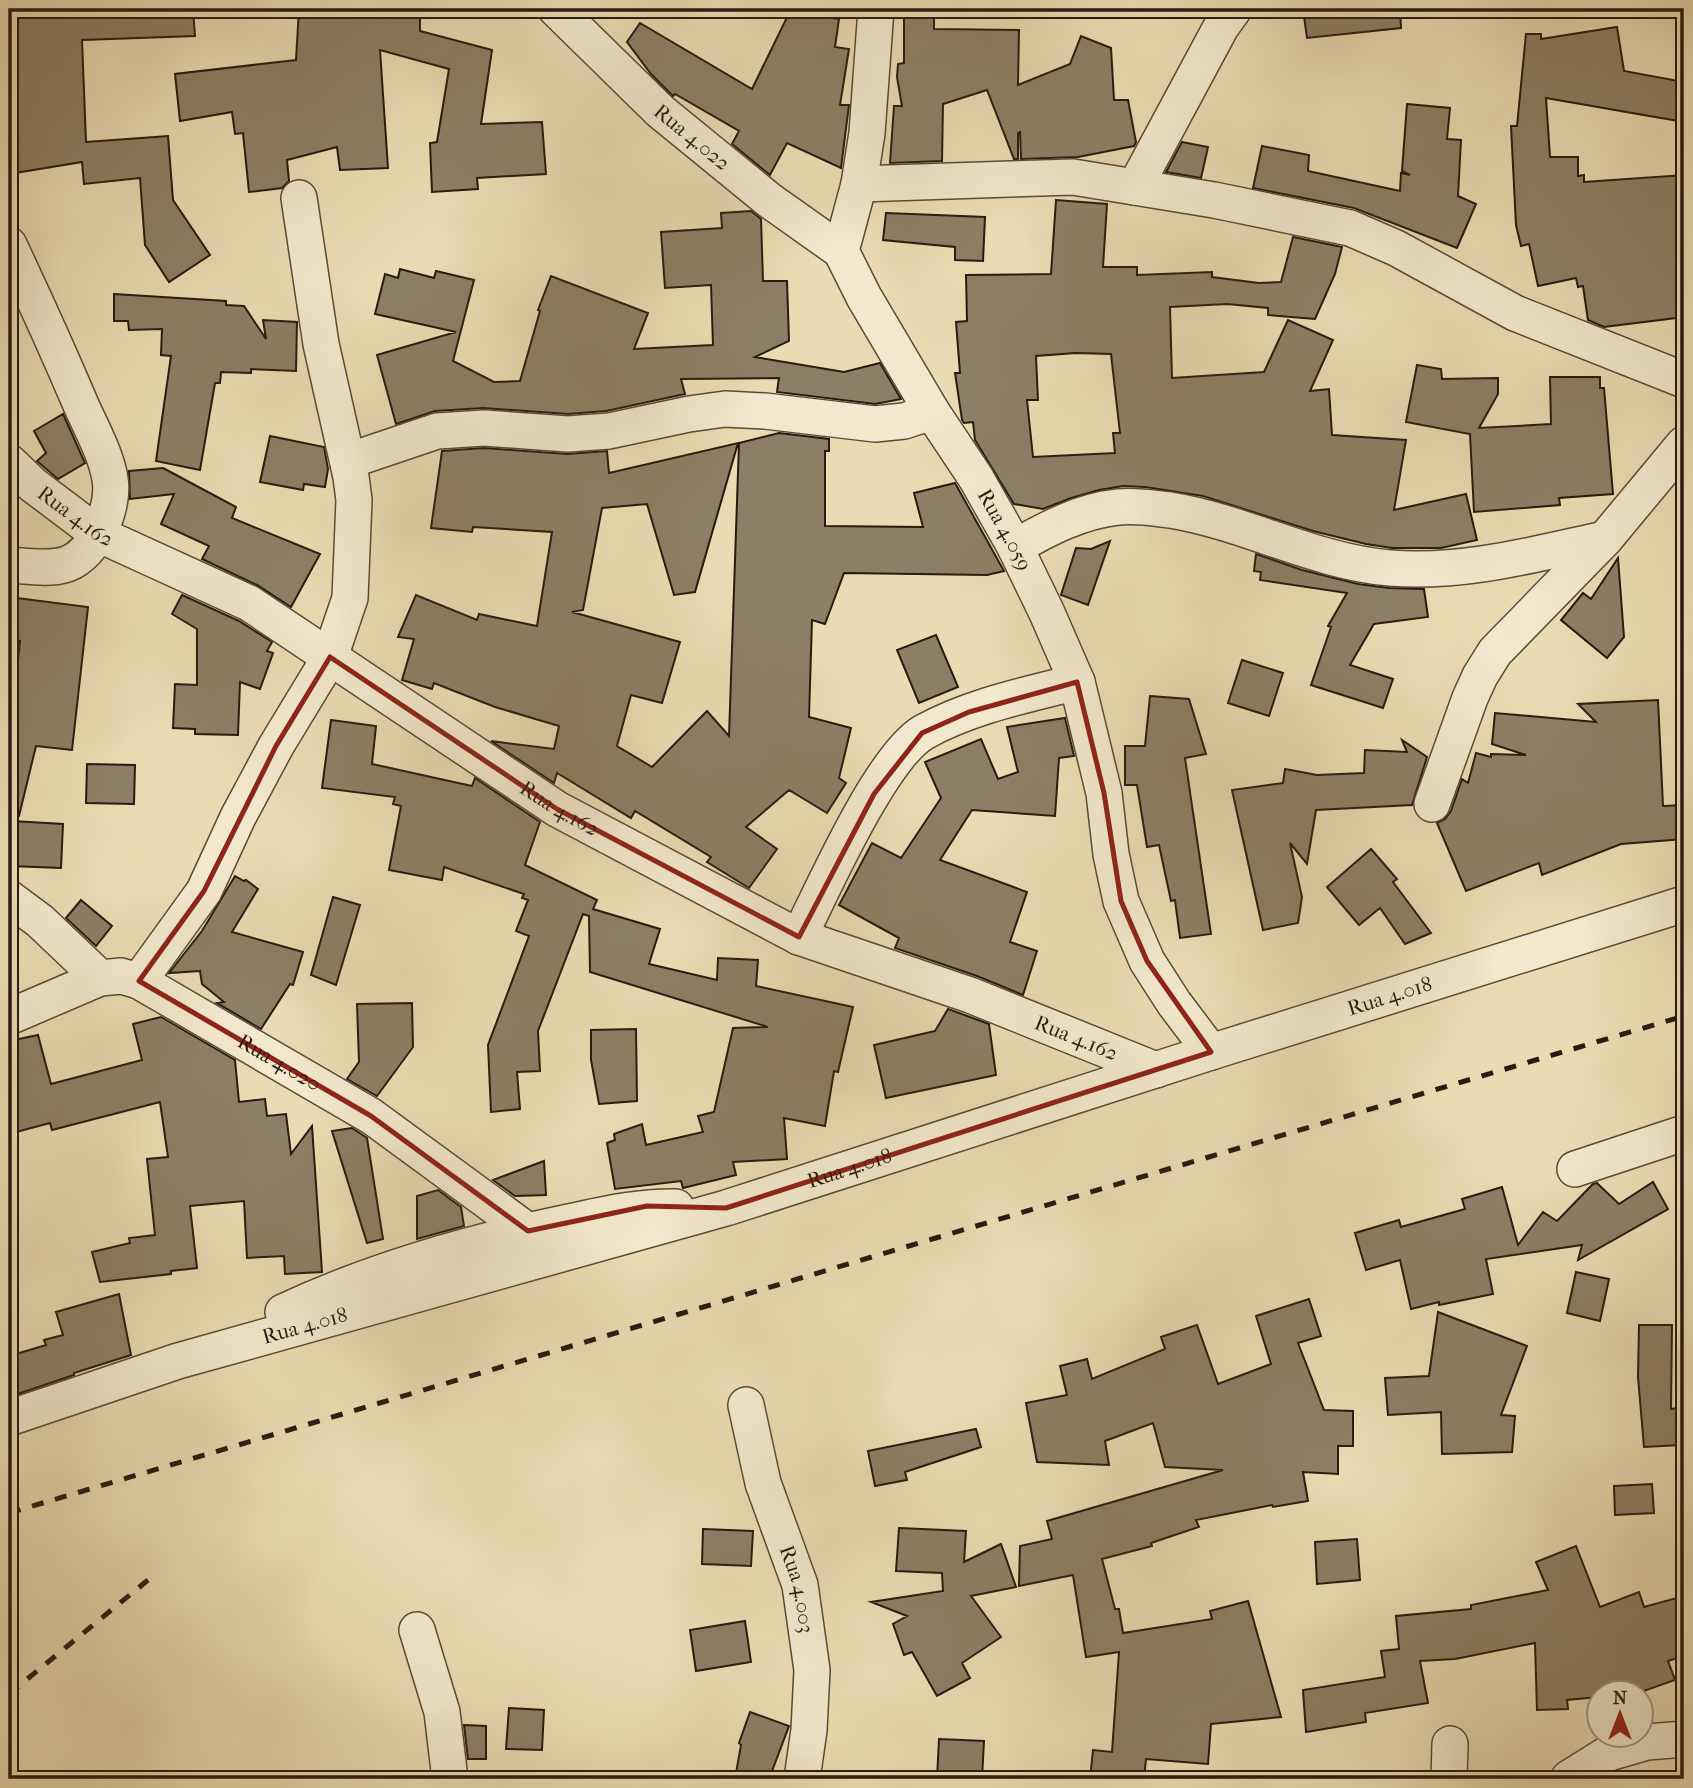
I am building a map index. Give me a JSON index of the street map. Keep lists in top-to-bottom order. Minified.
{"streets":{"street":["Rua 4.022","Rua 4.162","Rua 4.059","Rua 4.018","Rua 4.020","Rua 4.003"]},"crossings":[["Rua 4.022","Rua 4.059"],["Rua 4.162","Rua 4.018"],["Rua 4.059","Rua 4.018"]],"north":"top"}
